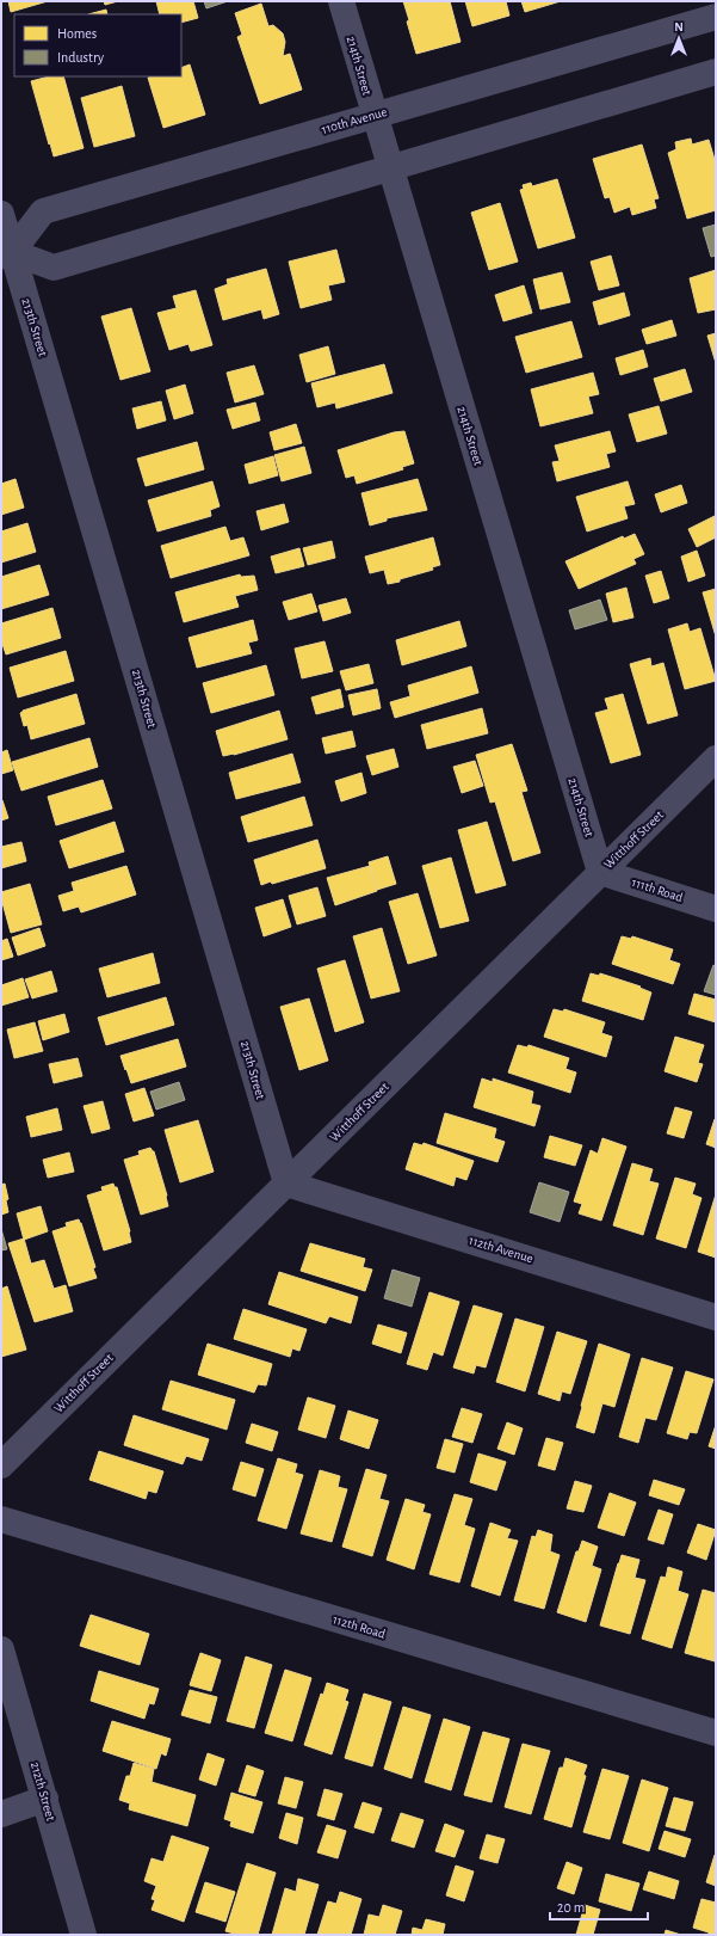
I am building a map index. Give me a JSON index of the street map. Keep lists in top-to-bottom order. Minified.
{"streets":{"street":["214th Street","110th Avenue","213th Street","Witthoff Street","111th Road","112th Avenue","112th Road","212th Street"]},"crossings":[["214th Street","110th Avenue"],["214th Street","Witthoff Street"],["214th Street","111th Road"],["110th Avenue","213th Street"],["213th Street","Witthoff Street"],["213th Street","112th Avenue"],["Witthoff Street","111th Road"],["Witthoff Street","112th Avenue"]],"legend":["Homes","Industry"],"scale_bar":"20 m","north":"top"}
